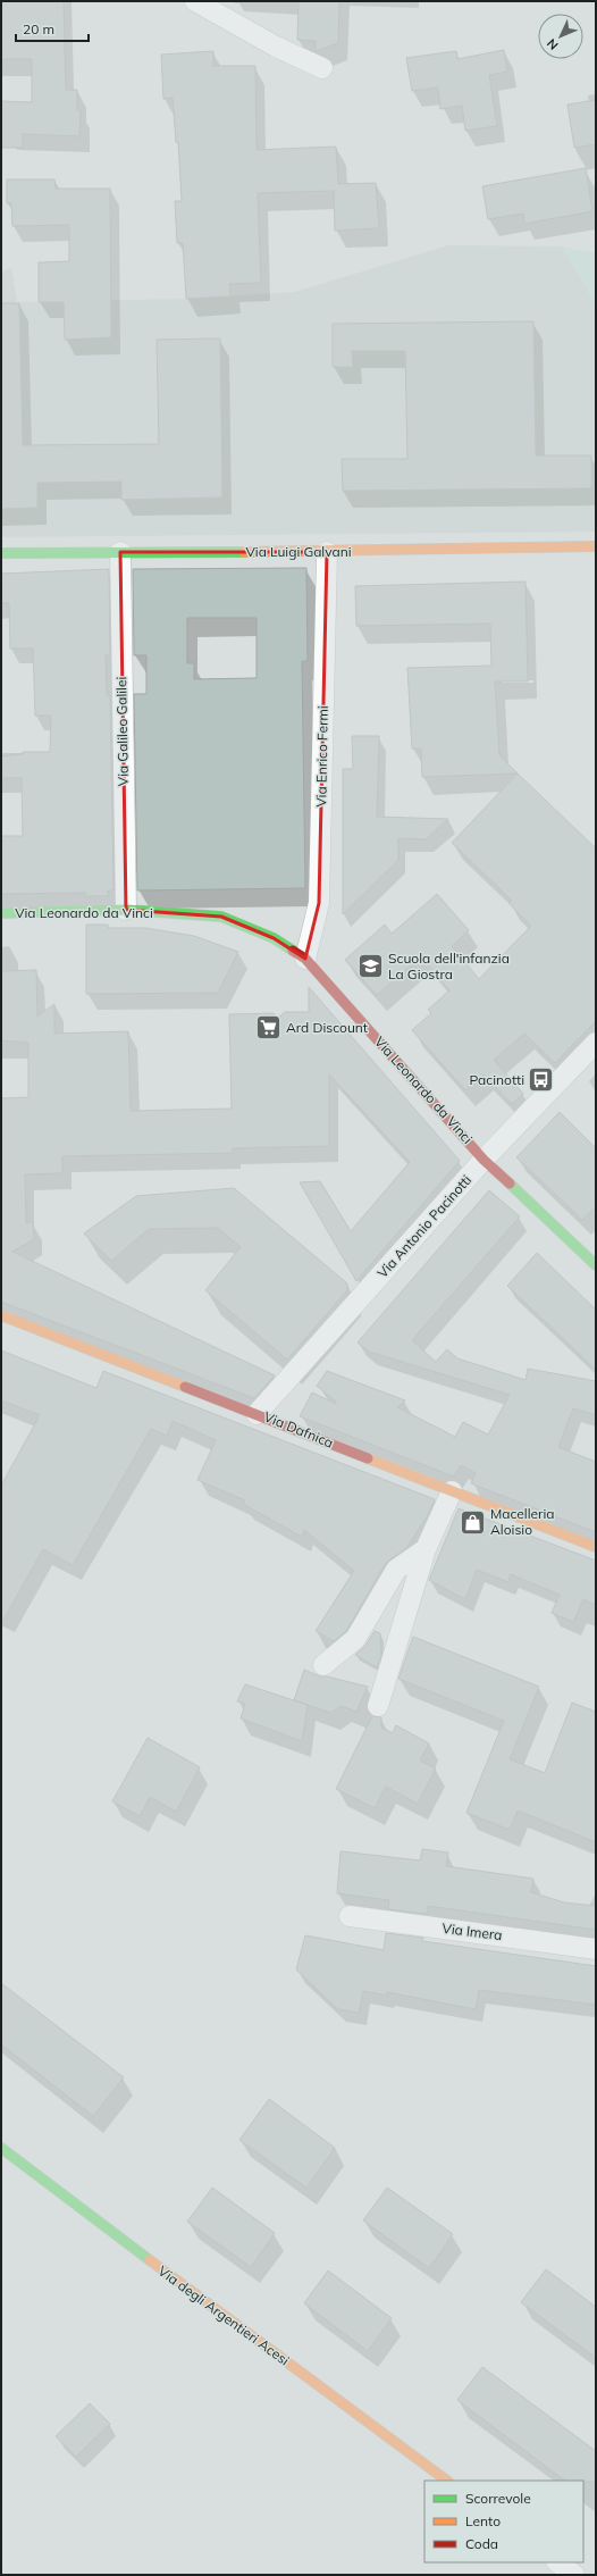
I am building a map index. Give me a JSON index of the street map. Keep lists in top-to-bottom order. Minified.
{"streets":{"street":["Via Luigi Galvani","Via Galileo Galilei","Via Enrico Fermi","Via Leonardo da Vinci","Via Antonio Pacinotti","Via Dafnica","Via Imera","Via degli Argentieri Acesi"]},"crossings":[["Via Luigi Galvani","Via Galileo Galilei"],["Via Luigi Galvani","Via Enrico Fermi"],["Via Galileo Galilei","Via Leonardo da Vinci"],["Via Enrico Fermi","Via Leonardo da Vinci"],["Via Leonardo da Vinci","Via Antonio Pacinotti"],["Via Antonio Pacinotti","Via Dafnica"]],"places":{"school or university":["Scuola dell'infanzia La Giostra"],"supermarket":["Ard Discount"],"bus stop":["Pacinotti"],"shop":["Macelleria Aloisio"]},"legend":["Scorrevole","Lento","Coda"],"scale_bar":"20 m","north":"bottom left"}
